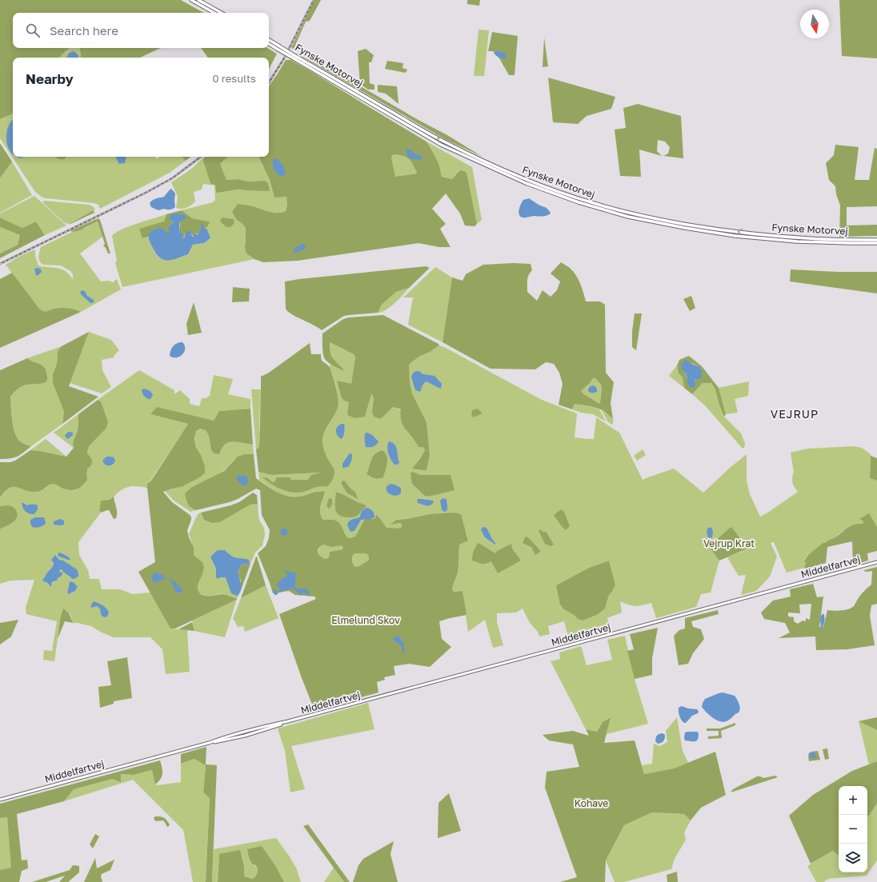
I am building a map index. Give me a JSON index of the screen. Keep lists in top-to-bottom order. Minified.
{"streets":{"highway":["Fynske Motorvej"],"main road":["Middelfartvej"]},"districts":["VEJRUP"],"parks":["Vejrup Krat","Elmelund Skov","Kohave"],"north":"bottom","page":{"search":"Search here","heading":["Nearby","0 results"],"map_buttons":["+","−"]}}
